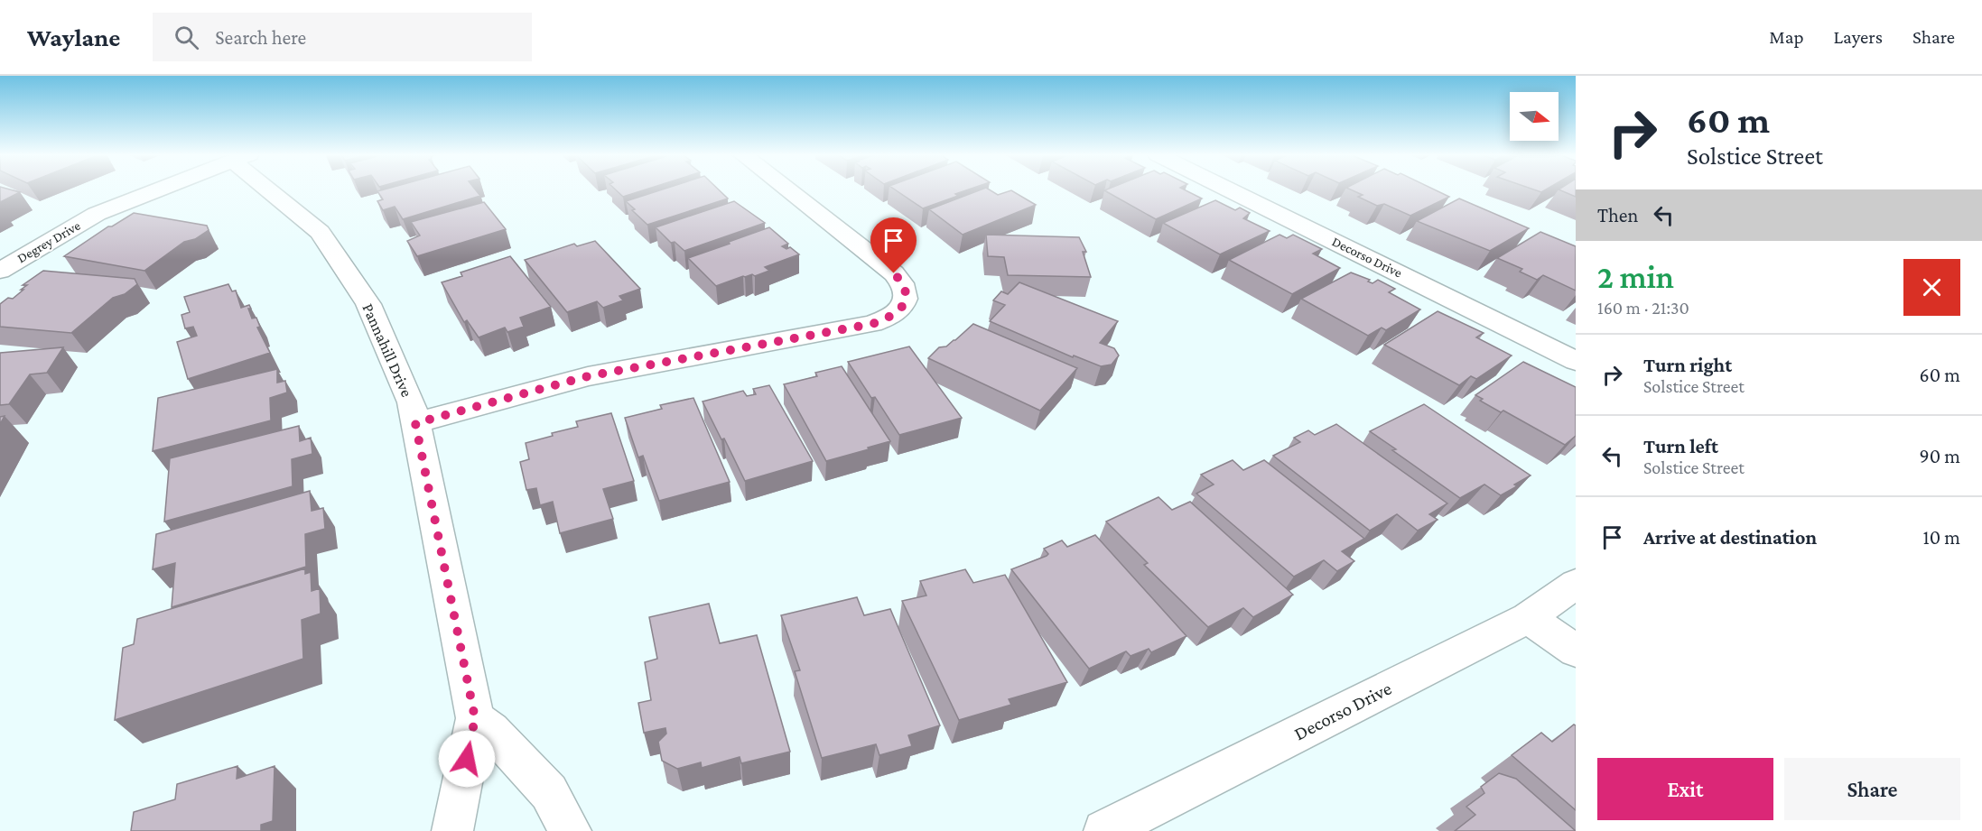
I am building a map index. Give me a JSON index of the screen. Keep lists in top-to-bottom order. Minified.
{"streets":{"street":["Degrey Drive","Decorso Drive","Pannahill Drive"]},"north":"right","page":{"header":"Waylane","search":"Search here","nav":["Map","Layers","Share"],"turn":["60 m","Solstice Street"],"then":"Then","heading":["2 min","160 m · 21:30"],"list":[{"name":"Turn right","note":"Solstice Street","value":"60 m"},{"name":"Turn left","note":"Solstice Street","value":"90 m"},{"name":"Arrive at destination","value":"10 m"}],"buttons":["Exit","Share"]}}
